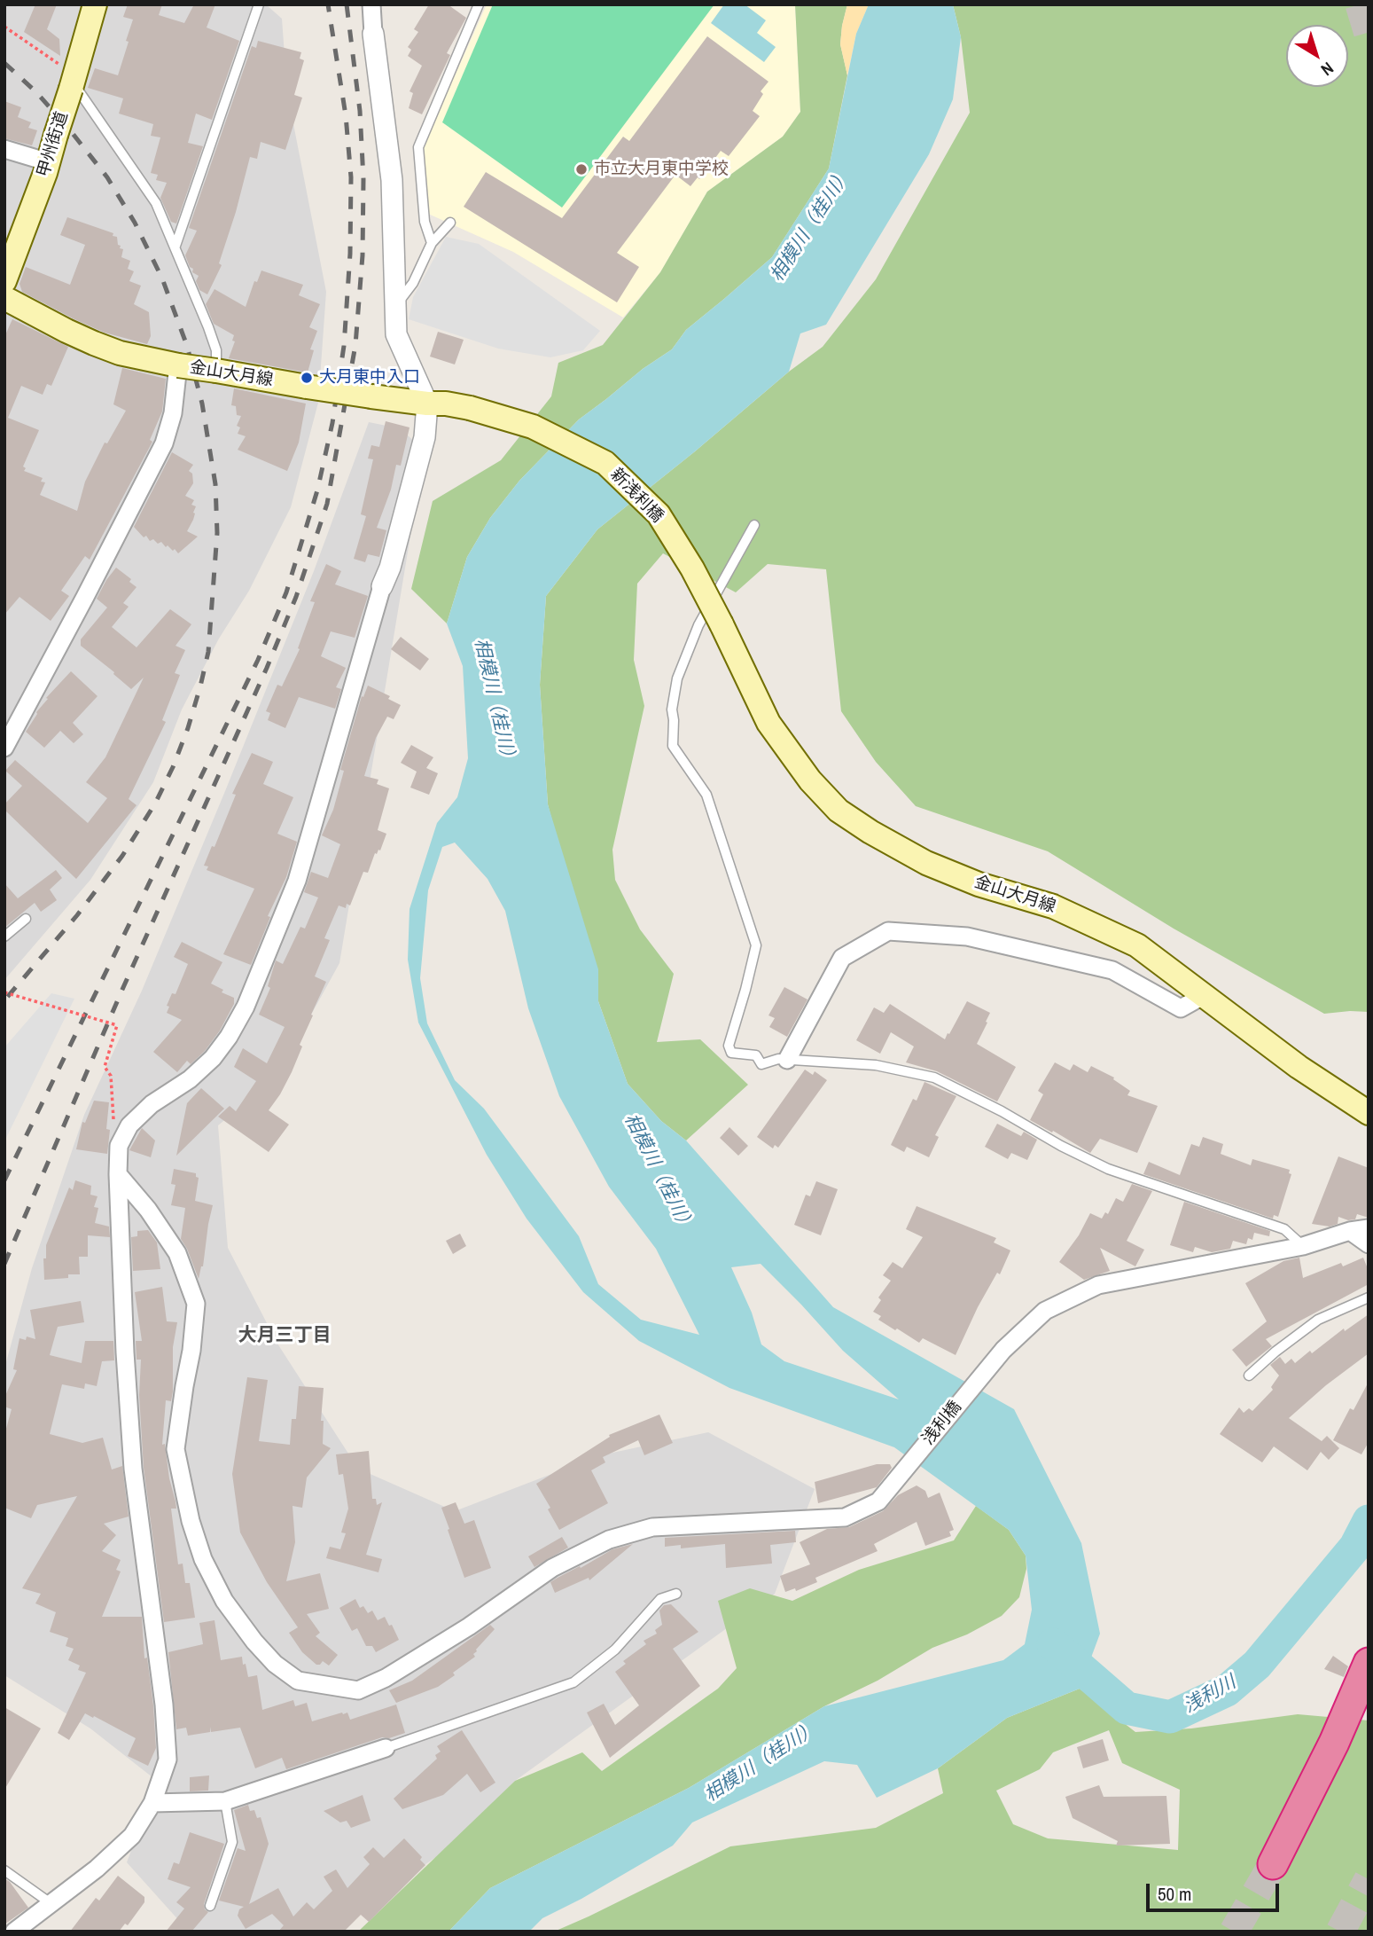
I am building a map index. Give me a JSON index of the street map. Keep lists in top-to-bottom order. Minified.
{"streets":{"main road":["甲州街道","金山大月線","新浅利橋"],"street":["浅利橋"]},"crossings":[["金山大月線","新浅利橋"]],"districts":["大月三丁目"],"water":["相模川（桂川）","浅利川"],"places":["市立大月東中学校","大月東中入口"],"scale_bar":"50 m","north":"bottom right"}
